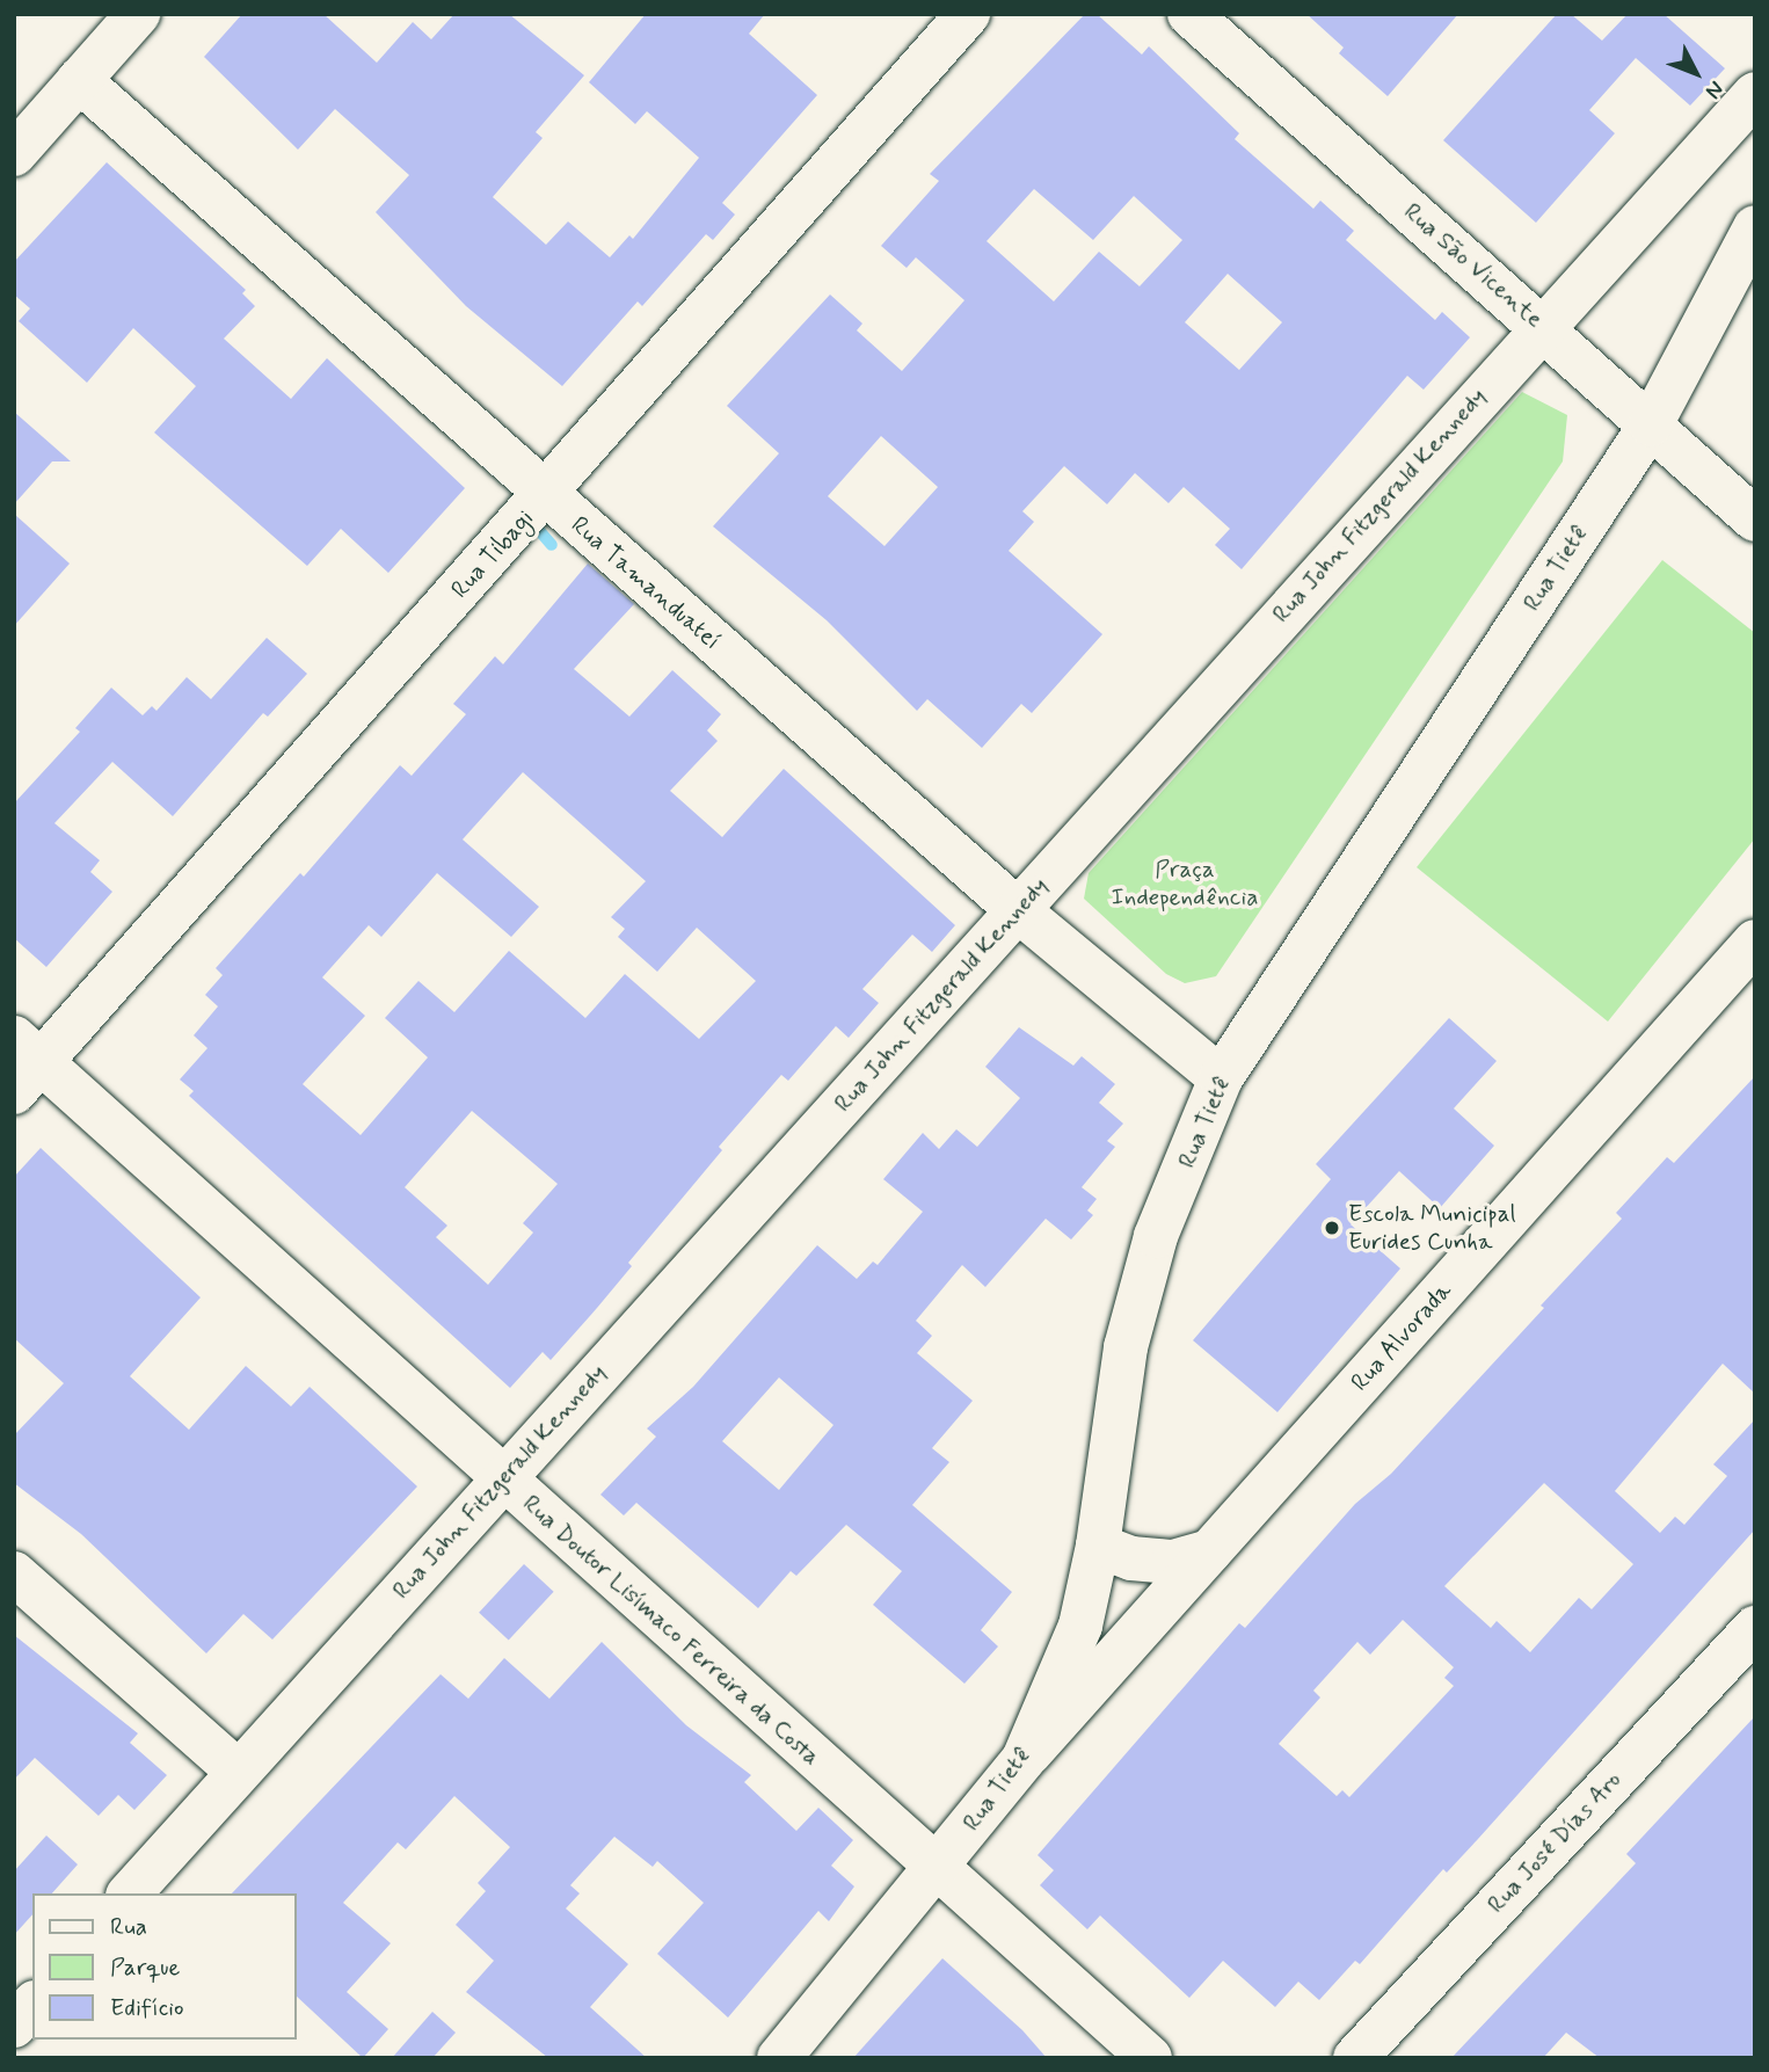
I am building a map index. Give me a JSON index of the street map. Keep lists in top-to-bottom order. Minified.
{"streets":{"street":["Rua São Vicente","Rua John Fitzgerald Kennedy","Rua Tibagi","Rua Tietê","Rua Tamanduateí","Rua Alvorada","Rua Doutor Lisímaco Ferreira da Costa","Rua José Días Aro"]},"crossings":[["Rua São Vicente","Rua John Fitzgerald Kennedy"],["Rua São Vicente","Rua Tietê"],["Rua John Fitzgerald Kennedy","Rua Tamanduateí"],["Rua John Fitzgerald Kennedy","Rua Doutor Lisímaco Ferreira da Costa"],["Rua Tibagi","Rua Tamanduateí"],["Rua Tibagi","Rua Doutor Lisímaco Ferreira da Costa"],["Rua Tietê","Rua Tamanduateí"],["Rua Tietê","Rua Alvorada"],["Rua Tietê","Rua Doutor Lisímaco Ferreira da Costa"]],"parks":["Praça Independência"],"places":["Escola Municipal Eurides Cunha"],"legend":["Rua","Parque","Edifício"],"north":"bottom right"}
